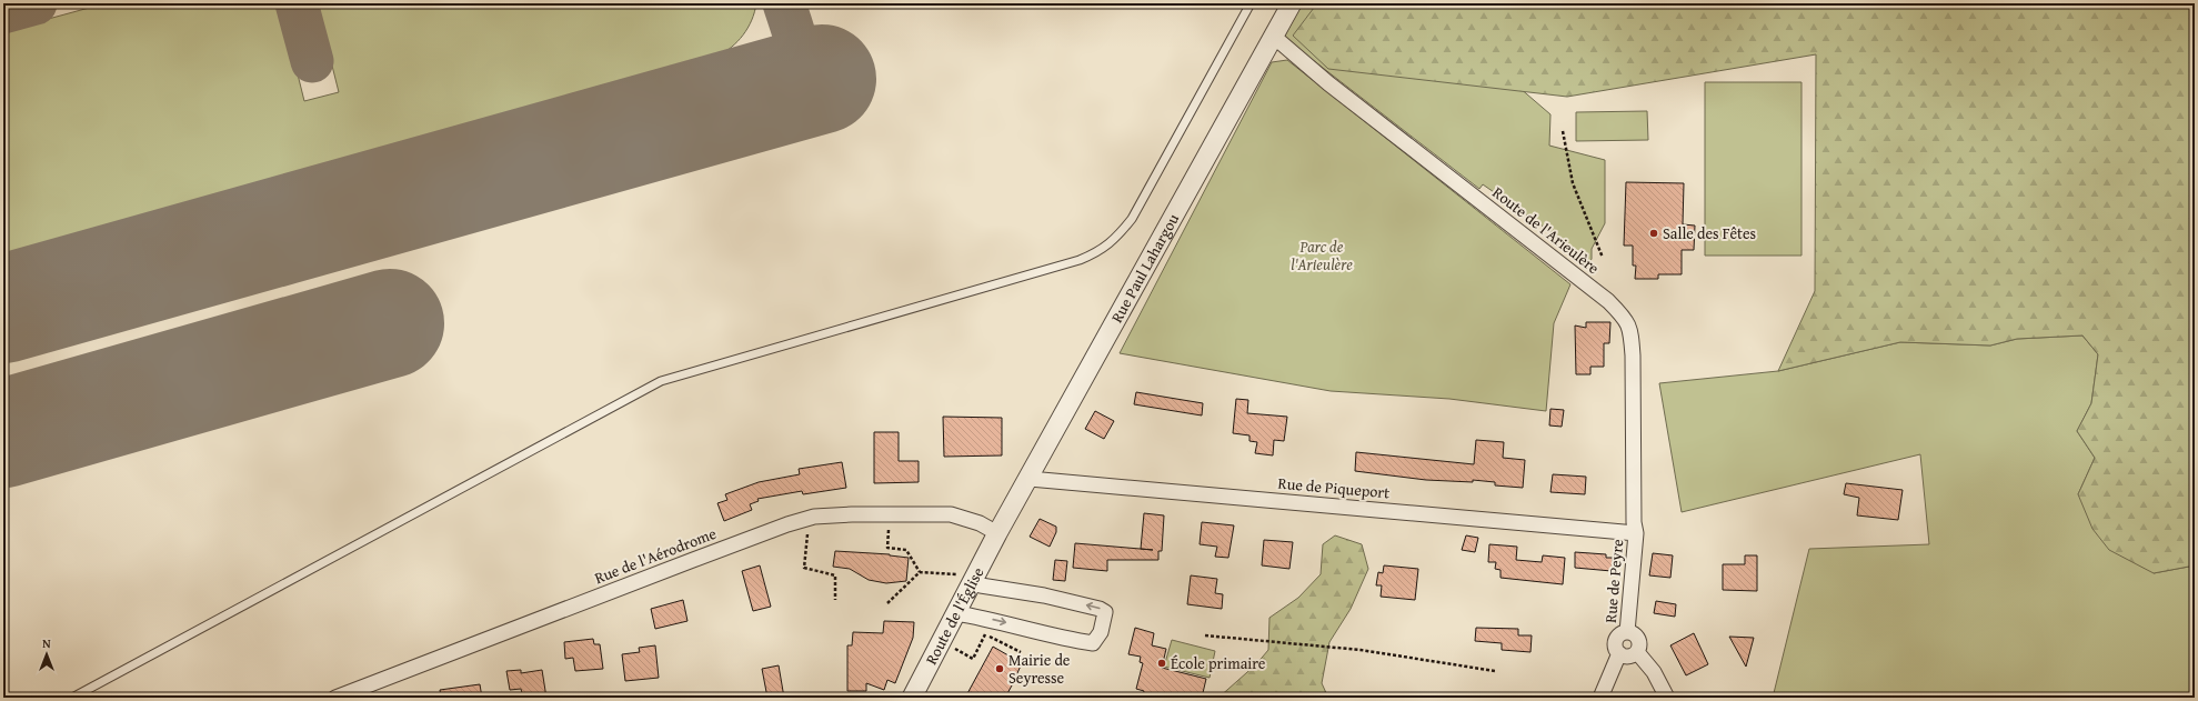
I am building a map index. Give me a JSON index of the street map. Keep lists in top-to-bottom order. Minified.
{"streets":{"street":["Route de l'Arieulère","Rue Paul Lahargou","Rue de Piqueport","Rue de l'Aérodrome","Rue de Peyre","Route de l'Église"]},"crossings":[["Route de l'Arieulère","Rue Paul Lahargou"],["Route de l'Arieulère","Rue de Piqueport"],["Route de l'Arieulère","Rue de Peyre"],["Rue Paul Lahargou","Rue de Piqueport"],["Rue Paul Lahargou","Rue de l'Aérodrome"],["Rue Paul Lahargou","Route de l'Église"],["Rue de Piqueport","Rue de Peyre"],["Rue de l'Aérodrome","Route de l'Église"]],"parks":["Parc de l'Arieulère"],"places":["Salle des Fêtes","École primaire","Mairie de Seyresse"],"north":"top"}
